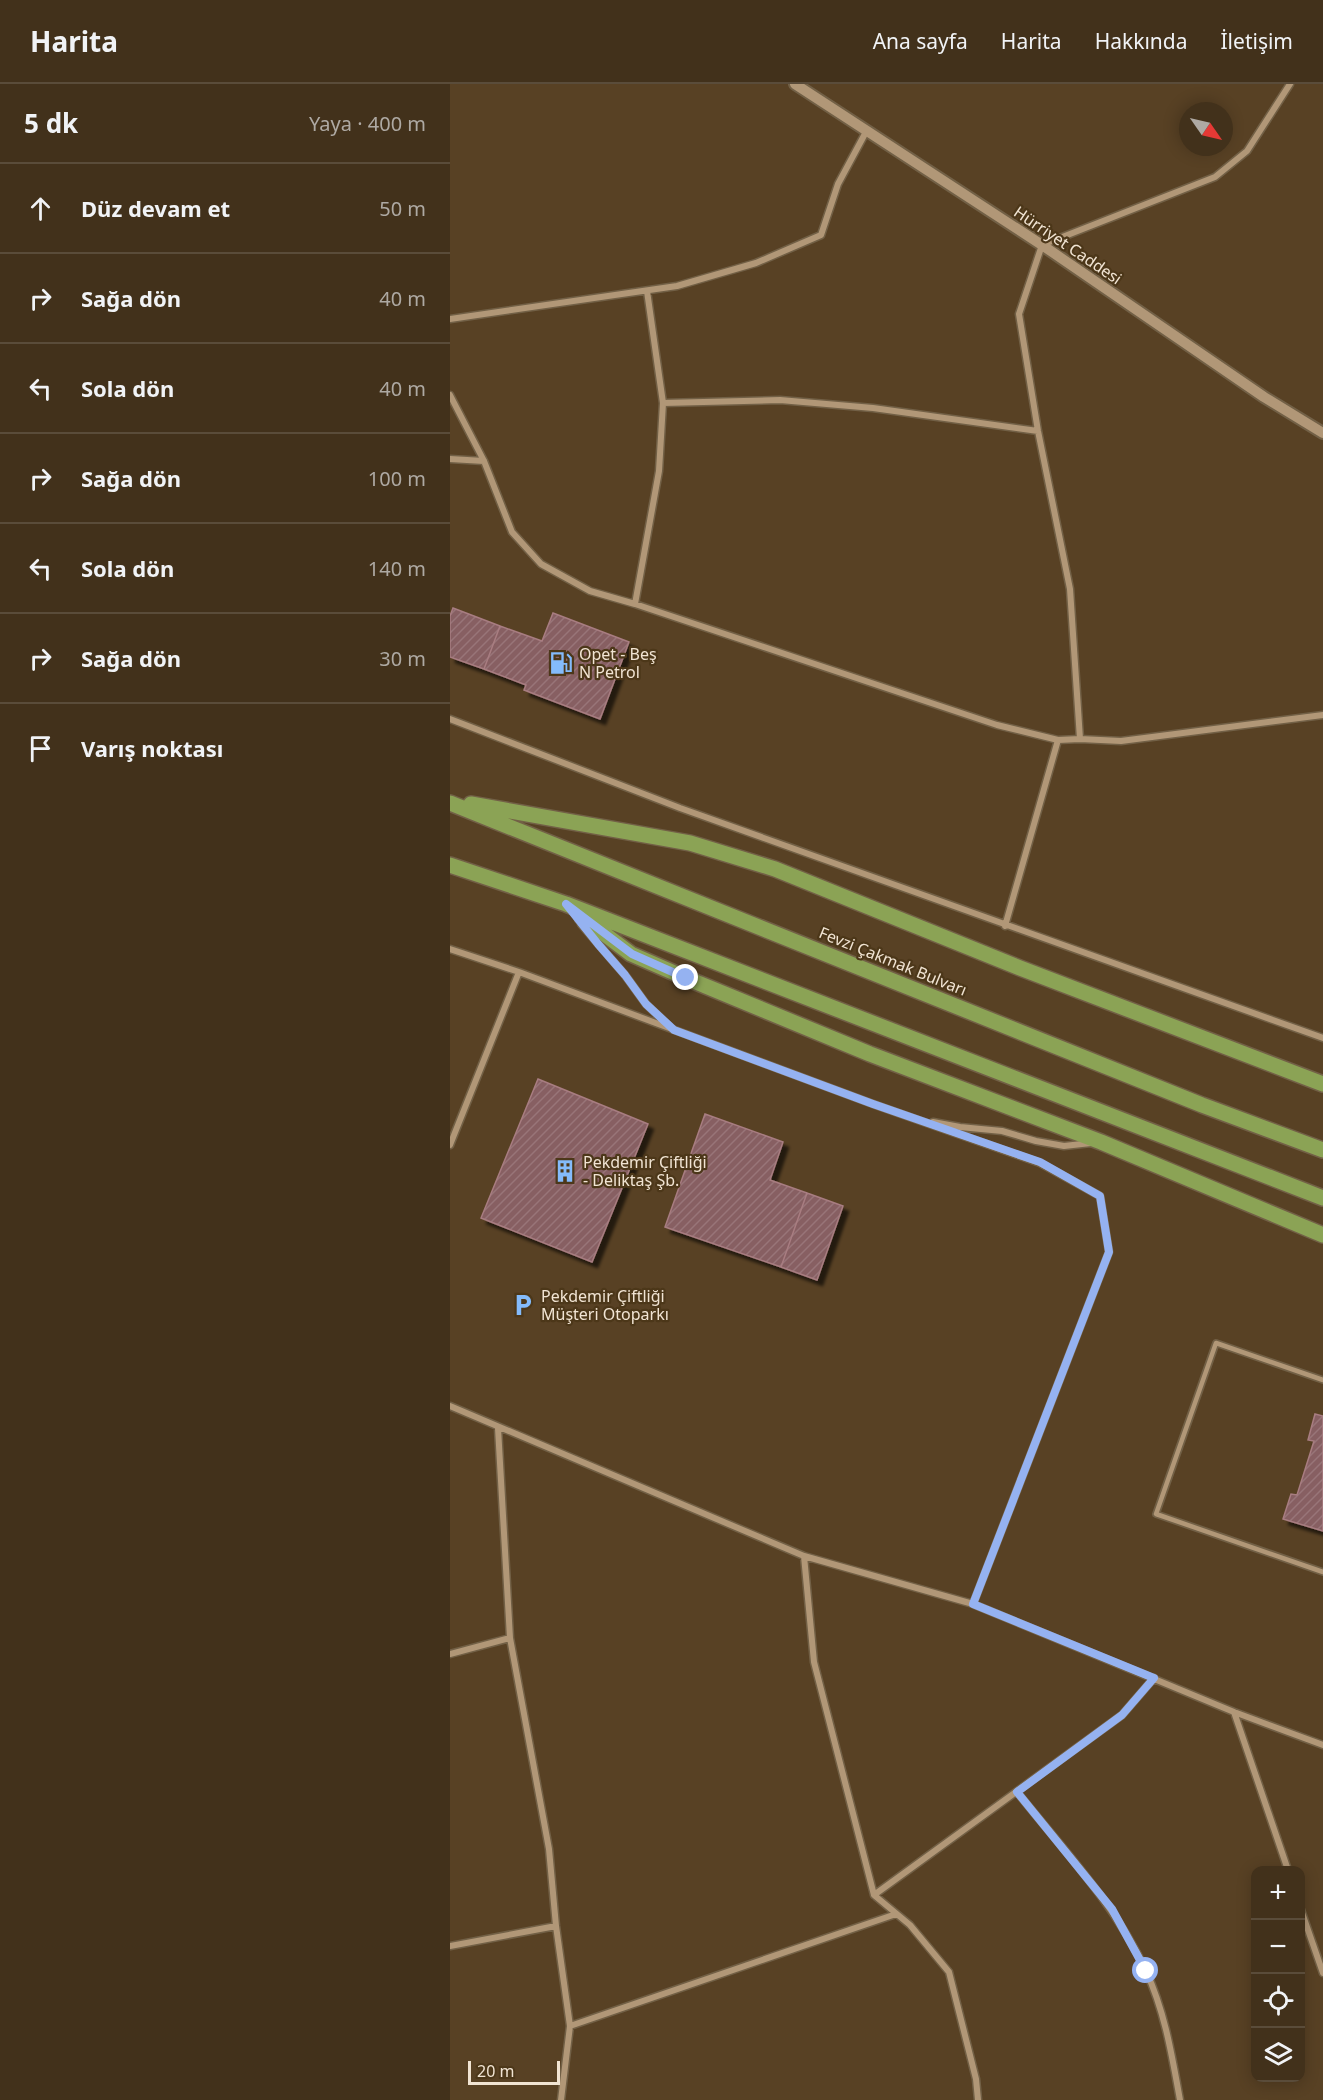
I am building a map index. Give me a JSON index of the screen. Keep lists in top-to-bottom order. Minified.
{"streets":{"main road":["Fevzi Çakmak Bulvarı"],"street":["Hürriyet Caddesi"]},"places":{"fuel station":["Opet - Beş N Petrol"],"building":["Pekdemir Çiftliği - Deliktaş Şb."],"parking":["Pekdemir Çiftliği Müşteri Otoparkı"]},"scale_bar":"20 m","north":"bottom right","page":{"header":"Harita","nav":["Ana sayfa","Harita","Hakkında","İletişim"],"heading":["5 dk","Yaya · 400 m"],"list":[["Düz devam et","50 m"],["Sağa dön","40 m"],["Sola dön","40 m"],["Sağa dön","100 m"],["Sola dön","140 m"],["Sağa dön","30 m"],"Varış noktası"],"map_buttons":["+","−"],"scale":"20 m"}}
